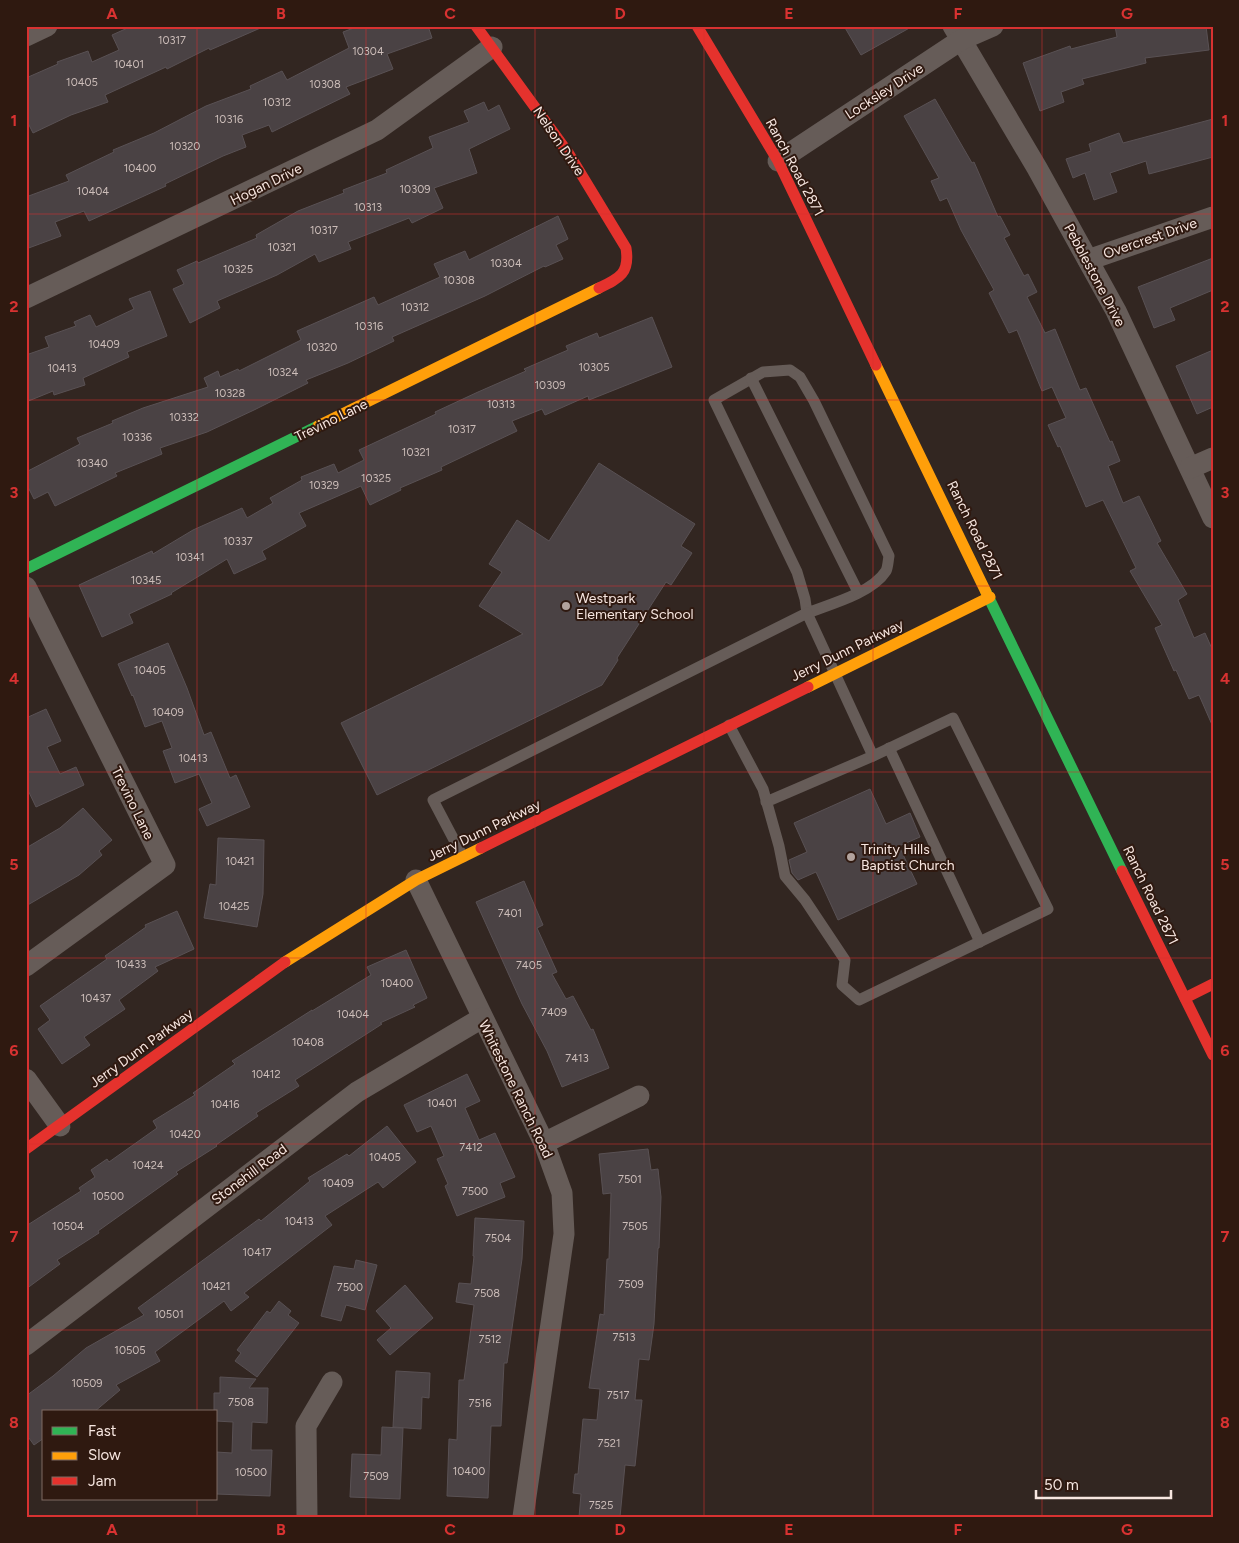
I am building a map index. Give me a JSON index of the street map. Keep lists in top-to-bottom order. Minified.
{"streets":{"street":["Locksley Drive","Nelson Drive","Ranch Road 2871","Hogan Drive","Overcrest Drive","Pebblestone Drive","Trevino Lane","Jerry Dunn Parkway","Whitestone Ranch Road","Stonehill Road"]},"crossings":[["Locksley Drive","Ranch Road 2871"],["Locksley Drive","Pebblestone Drive"],["Nelson Drive","Hogan Drive"],["Nelson Drive","Trevino Lane"],["Ranch Road 2871","Jerry Dunn Parkway"],["Overcrest Drive","Pebblestone Drive"],["Jerry Dunn Parkway","Whitestone Ranch Road"],["Whitestone Ranch Road","Stonehill Road"]],"places":["Westpark Elementary School","Trinity Hills Baptist Church"],"house_numbers":["10317","10304","10401","10405","10308","10312","10316","10320","10400","10309","10404","10313","10317","10321","10304","10325","10308","10312","10316","10409","10320","10305","10413","10324","10309","10328","10313","10332","10317","10336","10321","10340","10325","10329","10337","10341","10345","10405","10409","10413","10421","10425","7401","10433","7405","10400","10437","7409","10404","10408","7413","10412","10401","10416","10420","7412","10405","10424","7501","10409","7500","10500","10413","10504","7505","7504","10417","7509","10421","7500","7508","10501","7513","7512","10505","10509","7517","7508","7516","7521","10400","10500","7509","7525"],"legend":["Fast","Slow","Jam"],"scale_bar":"50 m","grid":{"columns":["A","B","C","D","E","F","G"],"rows":["1","2","3","4","5","6","7","8"]}}
